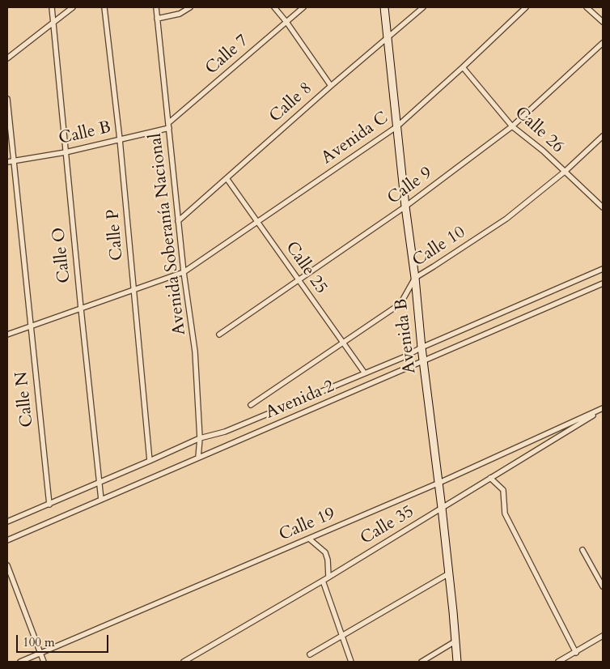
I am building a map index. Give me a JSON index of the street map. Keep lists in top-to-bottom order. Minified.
{"streets":{"street":["Calle 7","Calle 8","Calle 26","Calle B","Avenida C","Calle 9","Avenida Soberanía Nacional","Calle P","Calle 10","Calle O","Calle 25","Avenida B","Calle N","Avenida 2","Calle 19","Calle 35"]},"crossings":[["Calle 7","Calle B"],["Calle 7","Avenida Soberanía Nacional"],["Calle 8","Avenida Soberanía Nacional"],["Calle 8","Calle 25"],["Calle 8","Avenida B"],["Calle 26","Avenida C"],["Calle 26","Calle 9"],["Calle 26","Calle 10"],["Calle B","Avenida Soberanía Nacional"],["Calle B","Calle P"],["Calle B","Calle O"],["Calle B","Calle N"],["Avenida C","Avenida Soberanía Nacional"],["Avenida C","Calle P"],["Avenida C","Calle O"],["Avenida C","Calle 25"],["Avenida C","Avenida B"],["Avenida C","Calle N"],["Calle 9","Calle 25"],["Calle 9","Avenida B"],["Avenida Soberanía Nacional","Avenida 2"],["Calle P","Avenida 2"],["Calle 10","Calle 25"],["Calle 10","Avenida B"],["Calle O","Avenida 2"],["Calle 25","Avenida 2"],["Avenida B","Avenida 2"],["Avenida B","Calle 19"],["Avenida B","Calle 35"],["Calle N","Avenida 2"],["Calle 19","Calle 35"]],"scale_bar":"100 m"}
